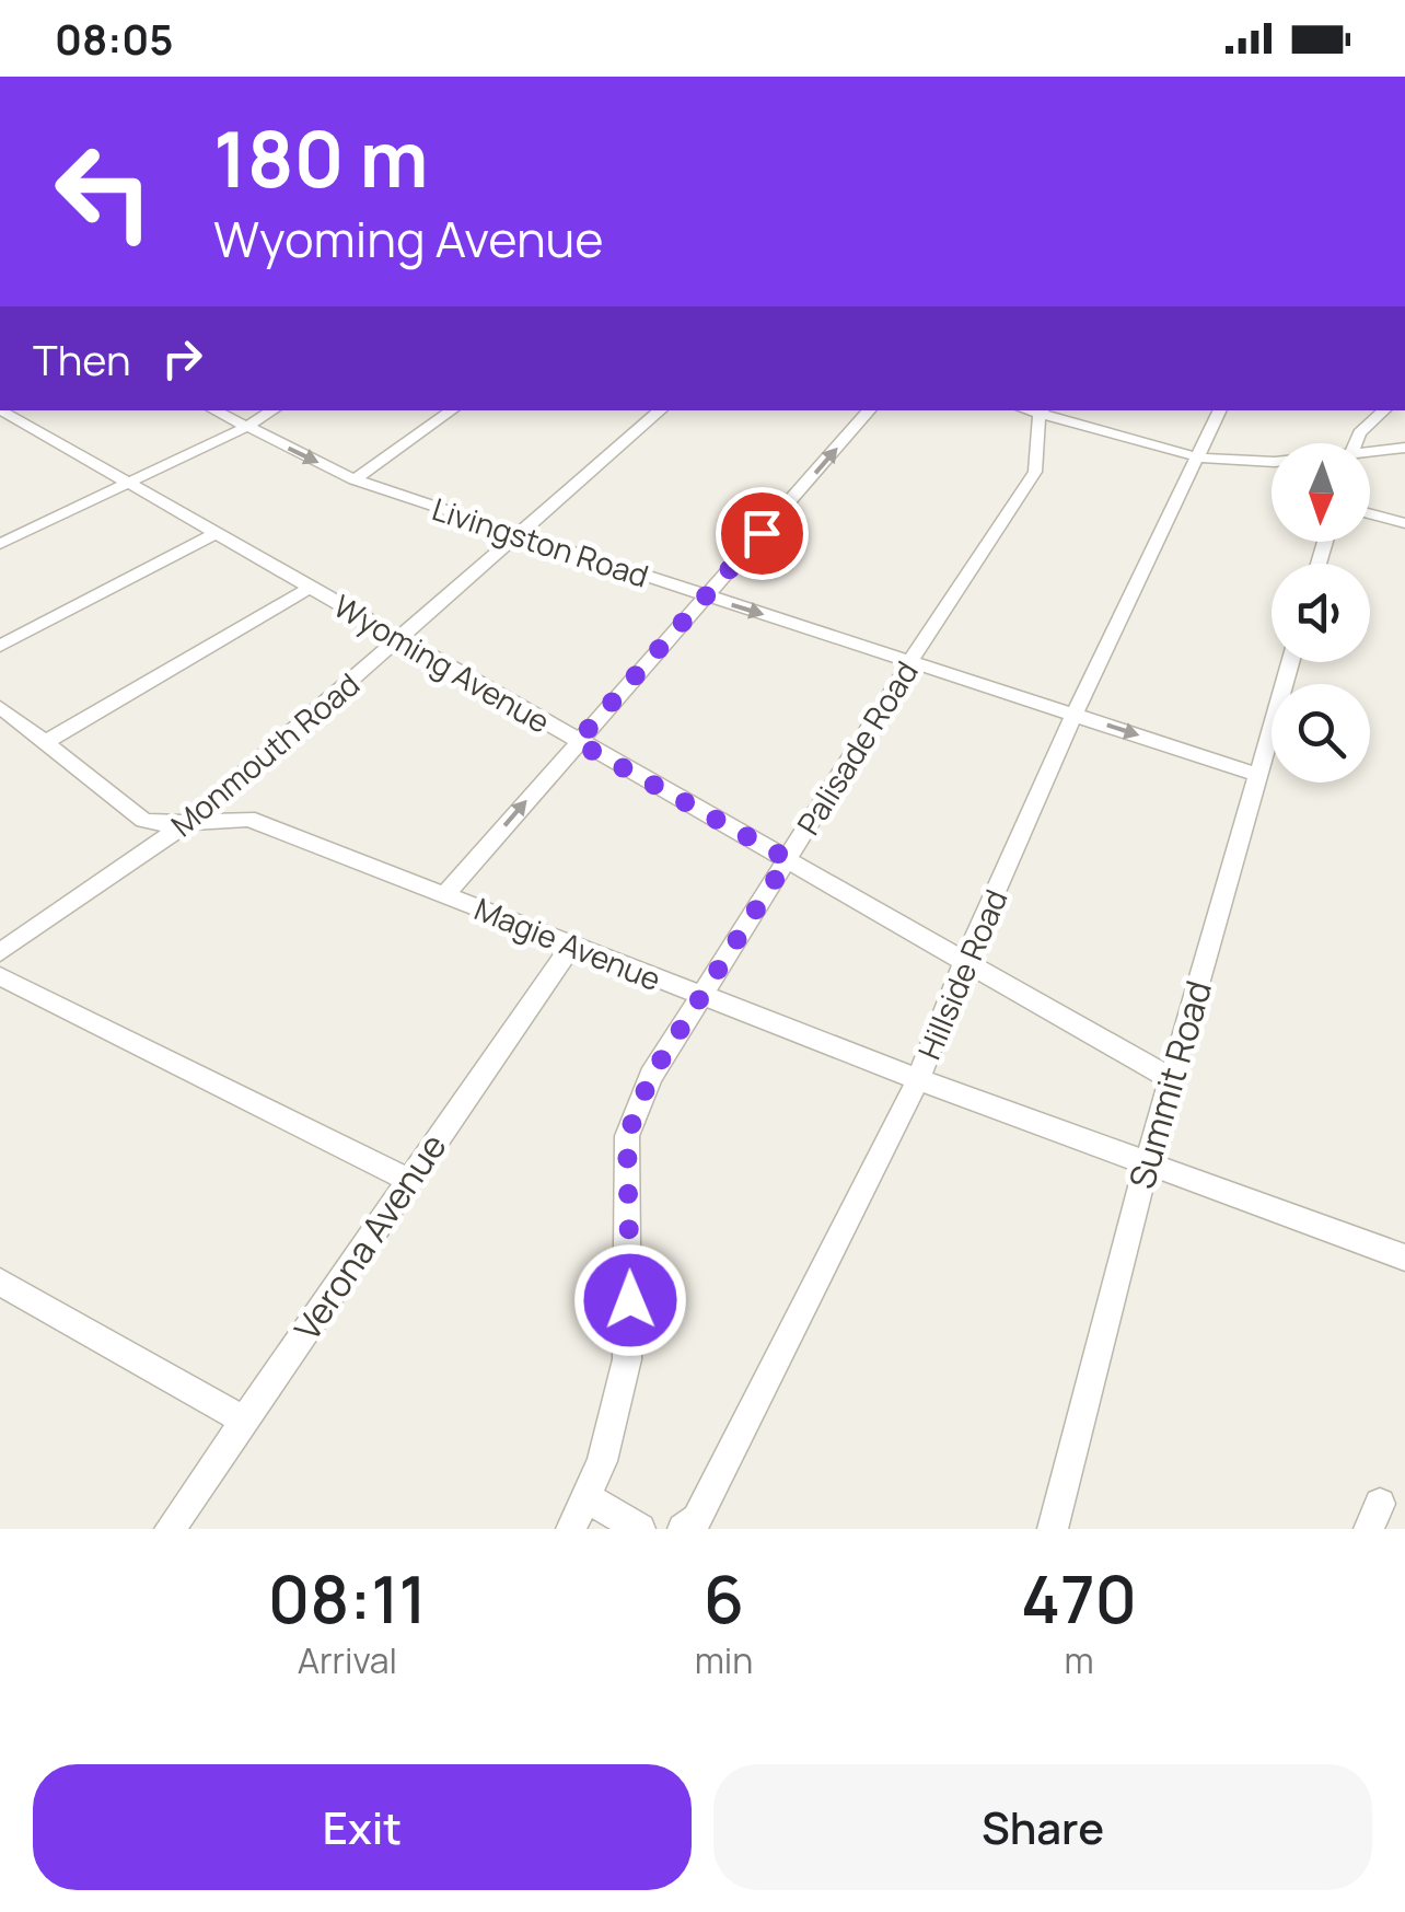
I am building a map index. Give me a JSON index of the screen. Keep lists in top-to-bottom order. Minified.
{"streets":{"street":["Livingston Road","Wyoming Avenue","Palisade Road","Monmouth Road","Magie Avenue","Hillside Road","Summit Road","Verona Avenue"]},"crossings":[["Livingston Road","Palisade Road"],["Livingston Road","Monmouth Road"],["Livingston Road","Hillside Road"],["Livingston Road","Summit Road"],["Wyoming Avenue","Palisade Road"],["Wyoming Avenue","Monmouth Road"],["Wyoming Avenue","Hillside Road"],["Wyoming Avenue","Summit Road"],["Palisade Road","Magie Avenue"],["Monmouth Road","Magie Avenue"],["Magie Avenue","Hillside Road"],["Magie Avenue","Summit Road"],["Magie Avenue","Verona Avenue"]],"one_way":["Livingston Road"],"north":"bottom","page":{"status":"08:05","turn":["180 m","Wyoming Avenue"],"then":"Then","eta":["08:11","Arrival","6","min","470","m"],"buttons":["Exit","Share"]}}
